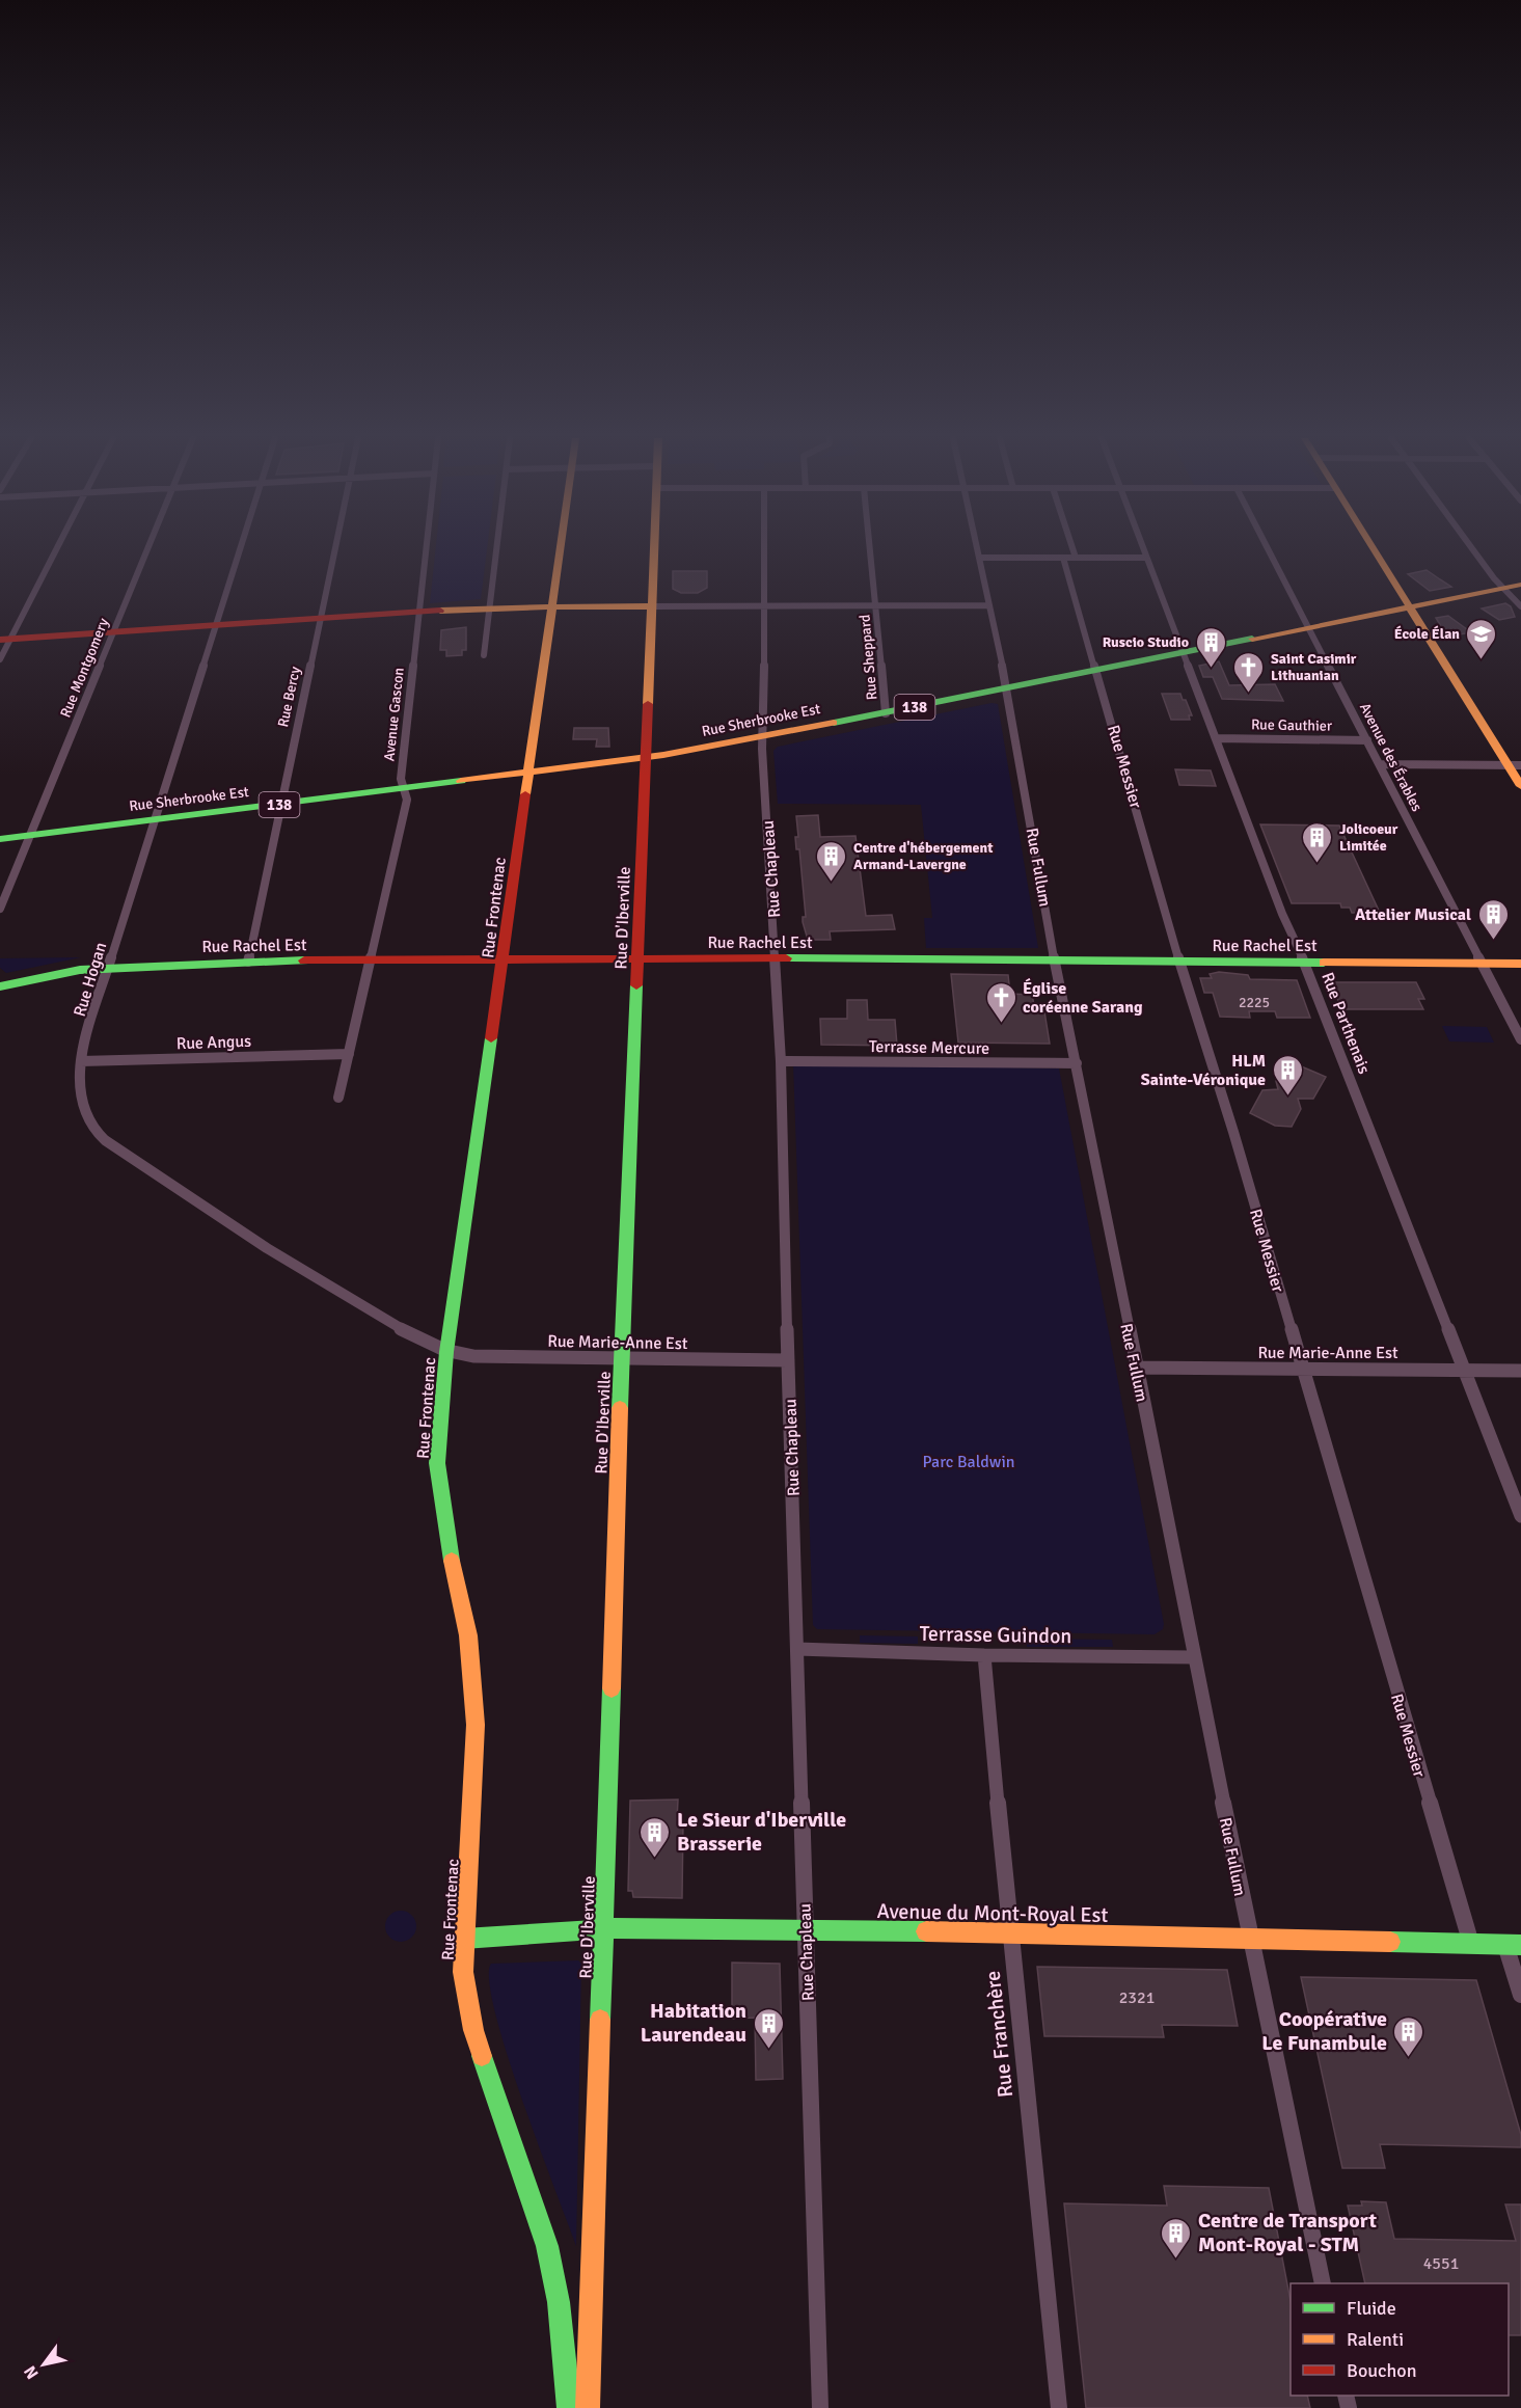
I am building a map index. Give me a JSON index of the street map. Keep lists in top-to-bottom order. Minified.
{"streets":{"main road":["138","Rue Sherbrooke Est","Rue Frontenac","Rue D'Iberville","Rue Rachel Est","Avenue du Mont-Royal Est"],"street":["Rue Sheppard","Rue Montgomery","Rue Bercy","Avenue Gascon","Rue Gauthier","Avenue des Érables","Rue Messier","Rue Fullum","Rue Chapleau","Rue Hogan","Rue Parthenais","Rue Angus","Terrasse Mercure","Rue Marie-Anne Est","Terrasse Guindon","Rue Franchère"]},"crossings":[["Rue Sheppard","Rue Sherbrooke Est"],["Rue Montgomery","Rue Sherbrooke Est"],["Rue Bercy","Rue Sherbrooke Est"],["Rue Bercy","Rue Rachel Est"],["Avenue Gascon","Rue Sherbrooke Est"],["Avenue Gascon","Rue Rachel Est"],["Avenue Gascon","Rue Angus"],["Rue Sherbrooke Est","Avenue des Érables"],["Rue Sherbrooke Est","Rue Messier"],["Rue Sherbrooke Est","Rue Fullum"],["Rue Sherbrooke Est","Rue Chapleau"],["Rue Sherbrooke Est","Rue Frontenac"],["Rue Sherbrooke Est","Rue D'Iberville"],["Rue Sherbrooke Est","Rue Hogan"],["Rue Sherbrooke Est","Rue Parthenais"],["Rue Gauthier","Avenue des Érables"],["Rue Gauthier","Rue Parthenais"],["Avenue des Érables","Rue Rachel Est"],["Rue Messier","Rue Rachel Est"],["Rue Messier","Rue Marie-Anne Est"],["Rue Messier","Avenue du Mont-Royal Est"],["Rue Fullum","Rue Rachel Est"],["Rue Fullum","Terrasse Mercure"],["Rue Fullum","Rue Marie-Anne Est"],["Rue Fullum","Terrasse Guindon"],["Rue Fullum","Avenue du Mont-Royal Est"],["Rue Chapleau","Rue Rachel Est"],["Rue Chapleau","Terrasse Mercure"],["Rue Chapleau","Rue Marie-Anne Est"],["Rue Chapleau","Terrasse Guindon"],["Rue Chapleau","Avenue du Mont-Royal Est"],["Rue Frontenac","Rue Rachel Est"],["Rue Frontenac","Rue Hogan"],["Rue Frontenac","Rue Marie-Anne Est"],["Rue Frontenac","Avenue du Mont-Royal Est"],["Rue D'Iberville","Rue Rachel Est"],["Rue D'Iberville","Rue Marie-Anne Est"],["Rue D'Iberville","Avenue du Mont-Royal Est"],["Rue Rachel Est","Rue Hogan"],["Rue Rachel Est","Rue Parthenais"],["Rue Hogan","Rue Angus"],["Rue Hogan","Rue Marie-Anne Est"],["Rue Parthenais","Rue Marie-Anne Est"],["Terrasse Guindon","Rue Franchère"],["Avenue du Mont-Royal Est","Rue Franchère"]],"parks":["Parc Baldwin"],"places":{"school or university":["École Élan"],"building":["Ruscio Studio","Jolicoeur Limitée","Centre d'hébergement Armand-Lavergne","Attelier Musical","HLM Sainte-Véronique","Le Sieur d'Iberville Brasserie","Habitation Laurendeau","Coopérative Le Funambule","Centre de Transport Mont-Royal - STM"],"church":["Saint Casimir Lithuanian","Église coréenne Sarang"]},"house_numbers":["2225","2321","4551"],"legend":["Fluide","Ralenti","Bouchon"],"north":"bottom left"}
